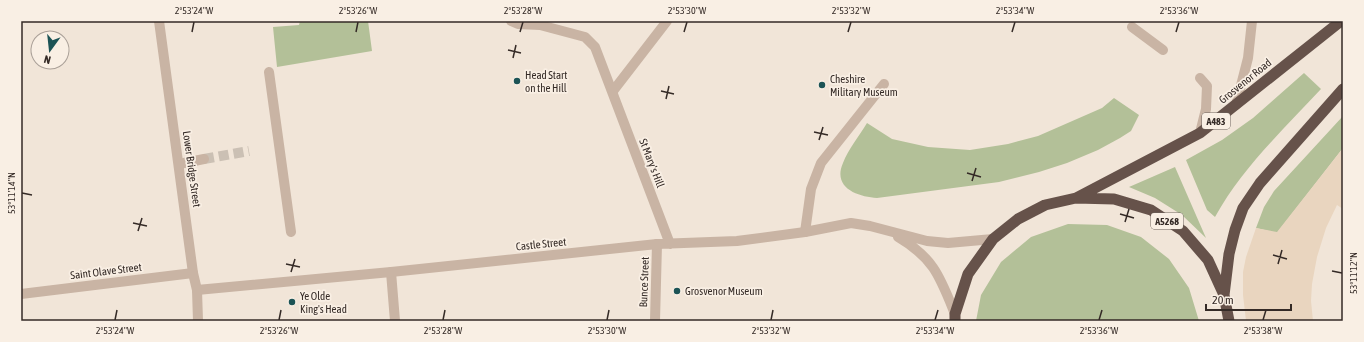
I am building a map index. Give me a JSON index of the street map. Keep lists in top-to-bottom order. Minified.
{"streets":{"highway":["Grosvenor Road","A483","A5268"],"street":["St Mary's Hill","Lower Bridge Street","Castle Street","Saint Olave Street","Bunce Street"]},"crossings":[["Grosvenor Road","A5268"],["St Mary's Hill","Castle Street"],["Lower Bridge Street","Castle Street"],["Lower Bridge Street","Saint Olave Street"],["A5268","Castle Street"],["Castle Street","Bunce Street"]],"places":["Head Start on the Hill","Cheshire Military Museum","Grosvenor Museum","Ye Olde King's Head"],"scale_bar":"20 m","north":"bottom","coordinates":["2°53'24\"W","2°53'26\"W","2°53'28\"W","2°53'30\"W","2°53'32\"W","2°53'34\"W","2°53'36\"W","53°11'14\"N","53°11'12\"N","2°53'38\"W"]}
